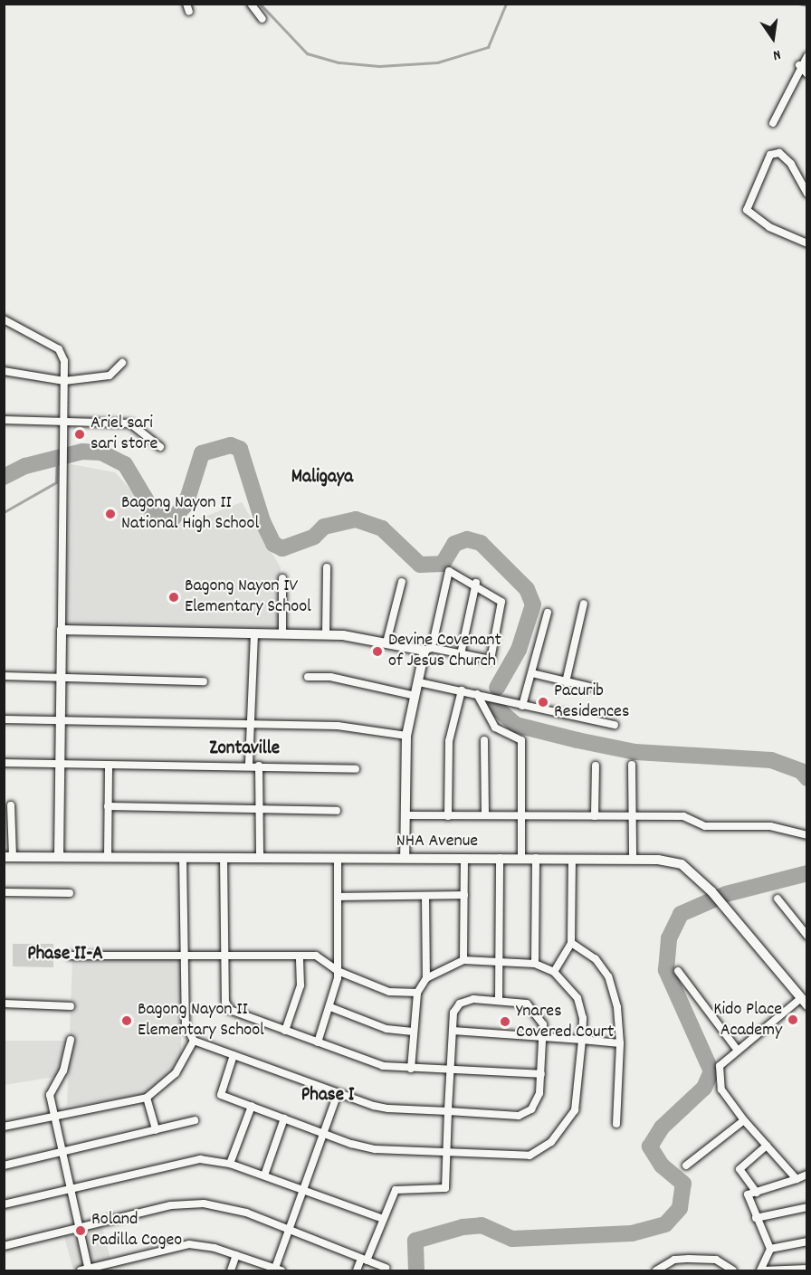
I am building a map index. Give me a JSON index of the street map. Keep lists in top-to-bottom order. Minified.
{"streets":{"street":["NHA Avenue"]},"districts":["Maligaya","Zontaville","Phase II-A","Phase I"],"places":["Ariel sari sari store","Bagong Nayon II National High School","Bagong Nayon IV Elementary School","Devine Covenant of Jesus Church","Pacurib Residences","Kido Place Academy","Bagong Nayon II Elementary School","Ynares Covered Court","Roland Padilla Cogeo"],"north":"bottom"}
